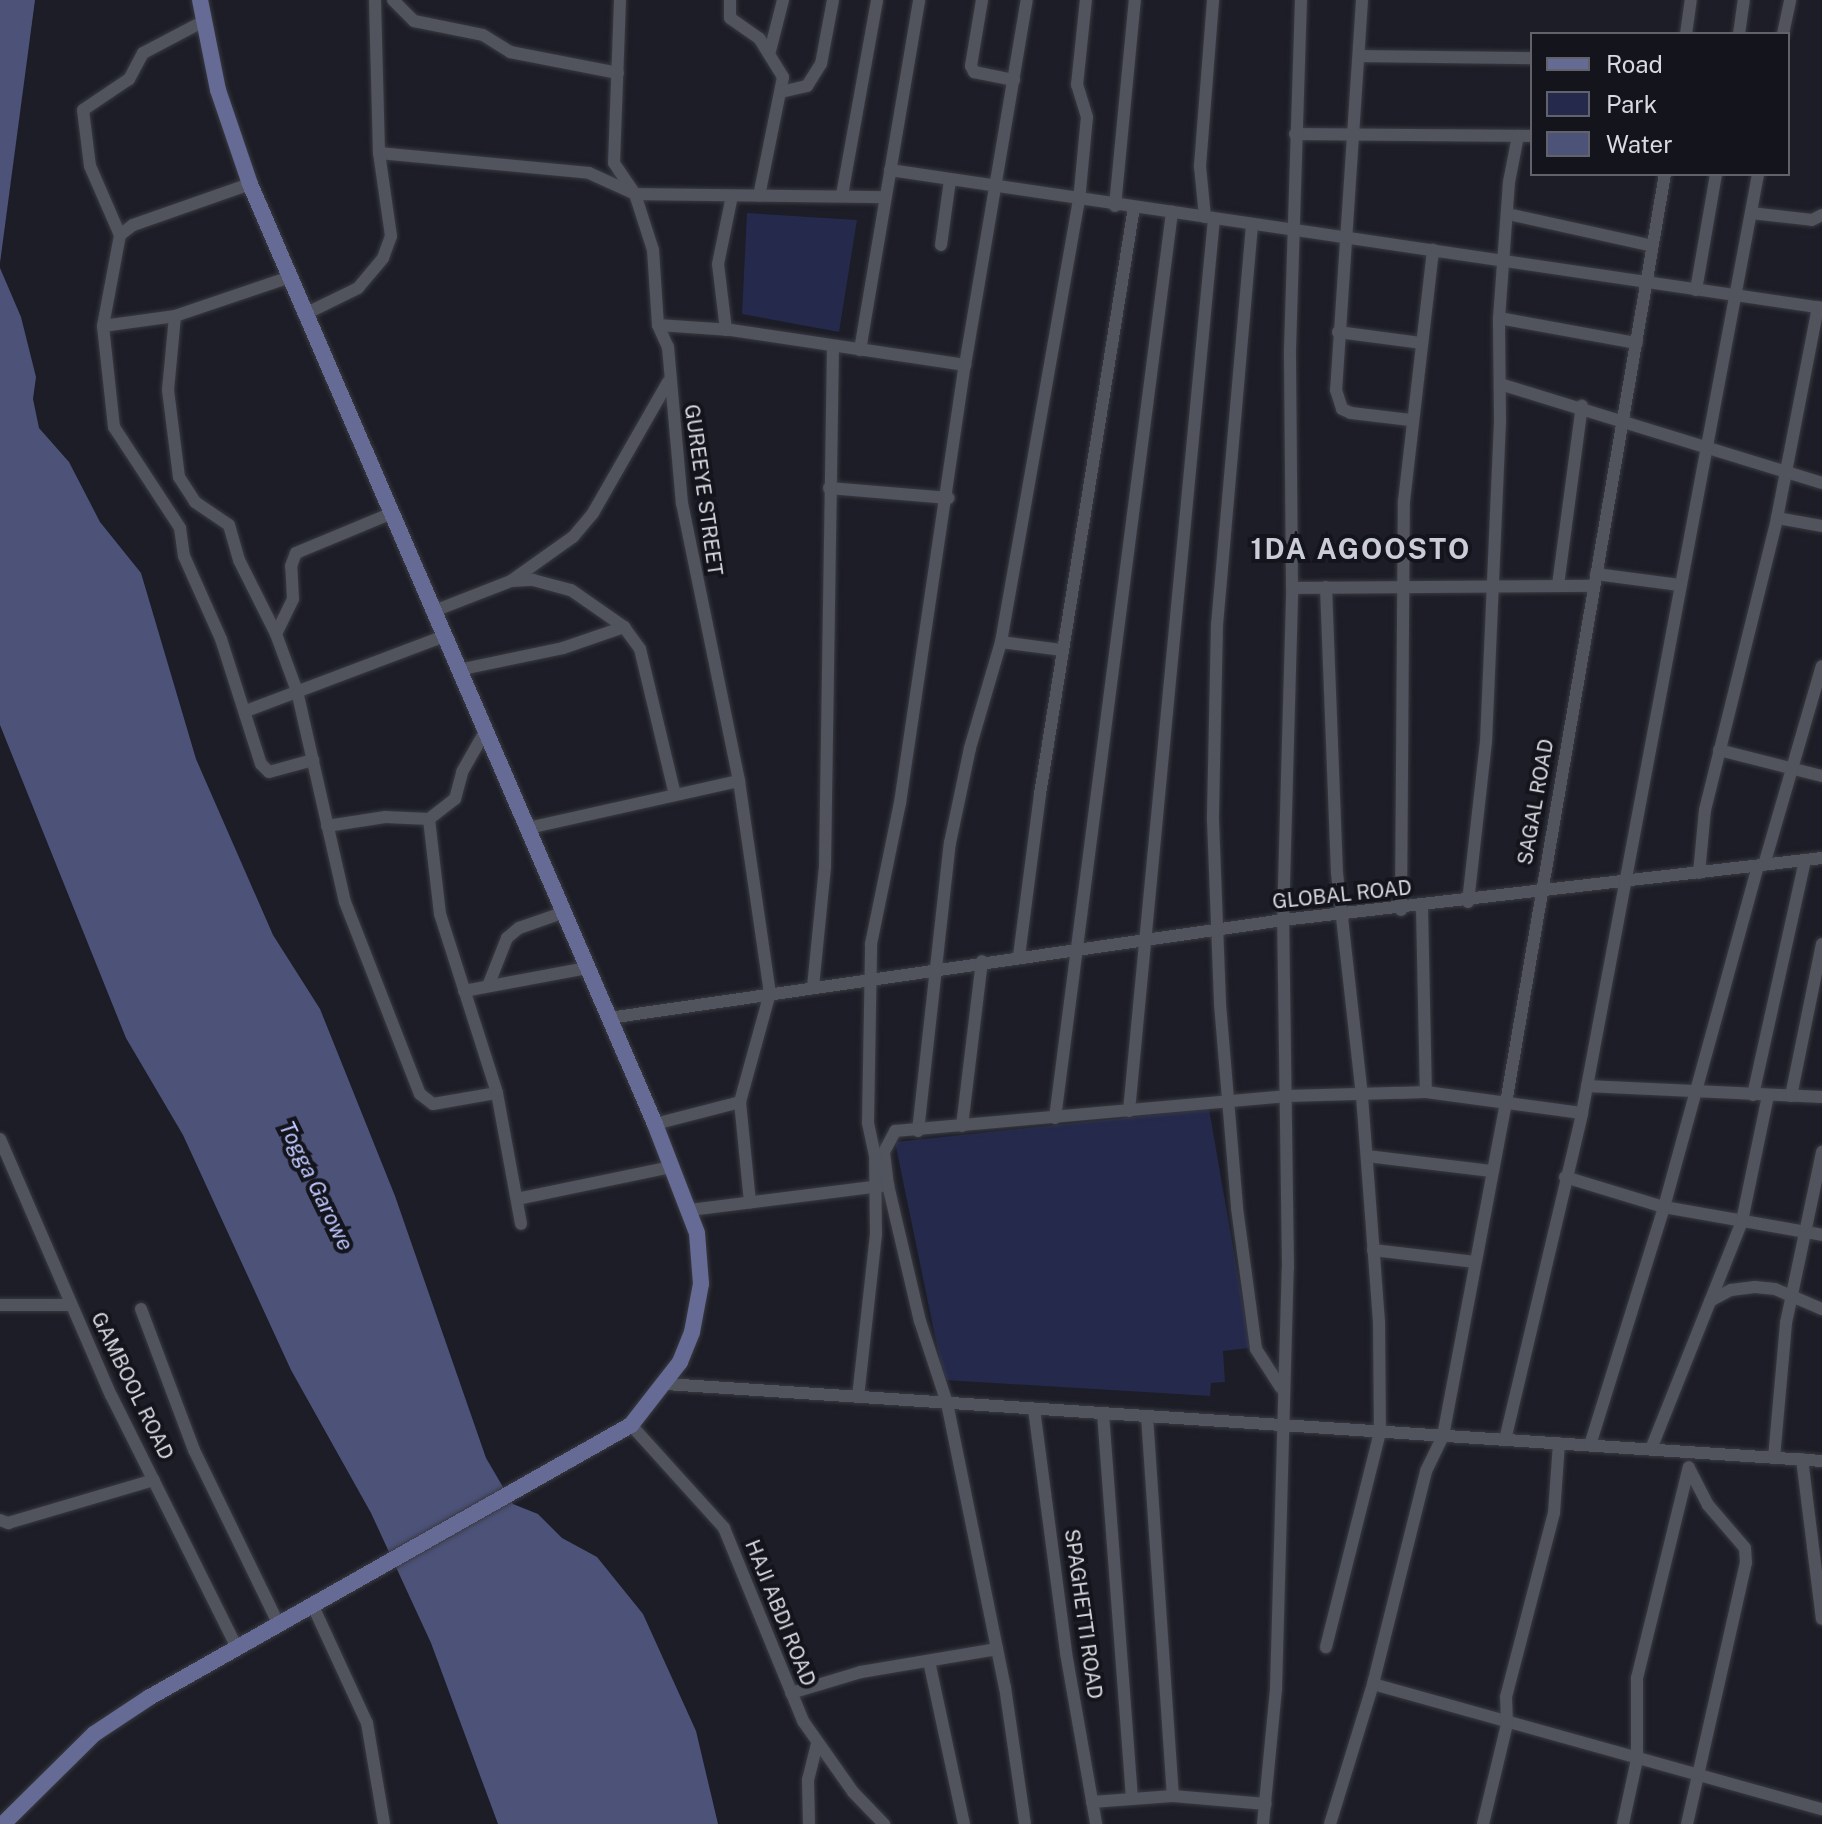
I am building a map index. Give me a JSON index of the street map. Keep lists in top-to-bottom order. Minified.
{"streets":{"street":["GUREEYE STREET","SAGAL ROAD","GLOBAL ROAD","GAMBOOL ROAD","HAJI ABDI ROAD","SPAGHETTI ROAD"]},"crossings":[["GUREEYE STREET","GLOBAL ROAD"],["SAGAL ROAD","GLOBAL ROAD"]],"districts":["1DA AGOOSTO"],"water":["Togga Garowe"],"legend":["Road","Park","Water"]}
